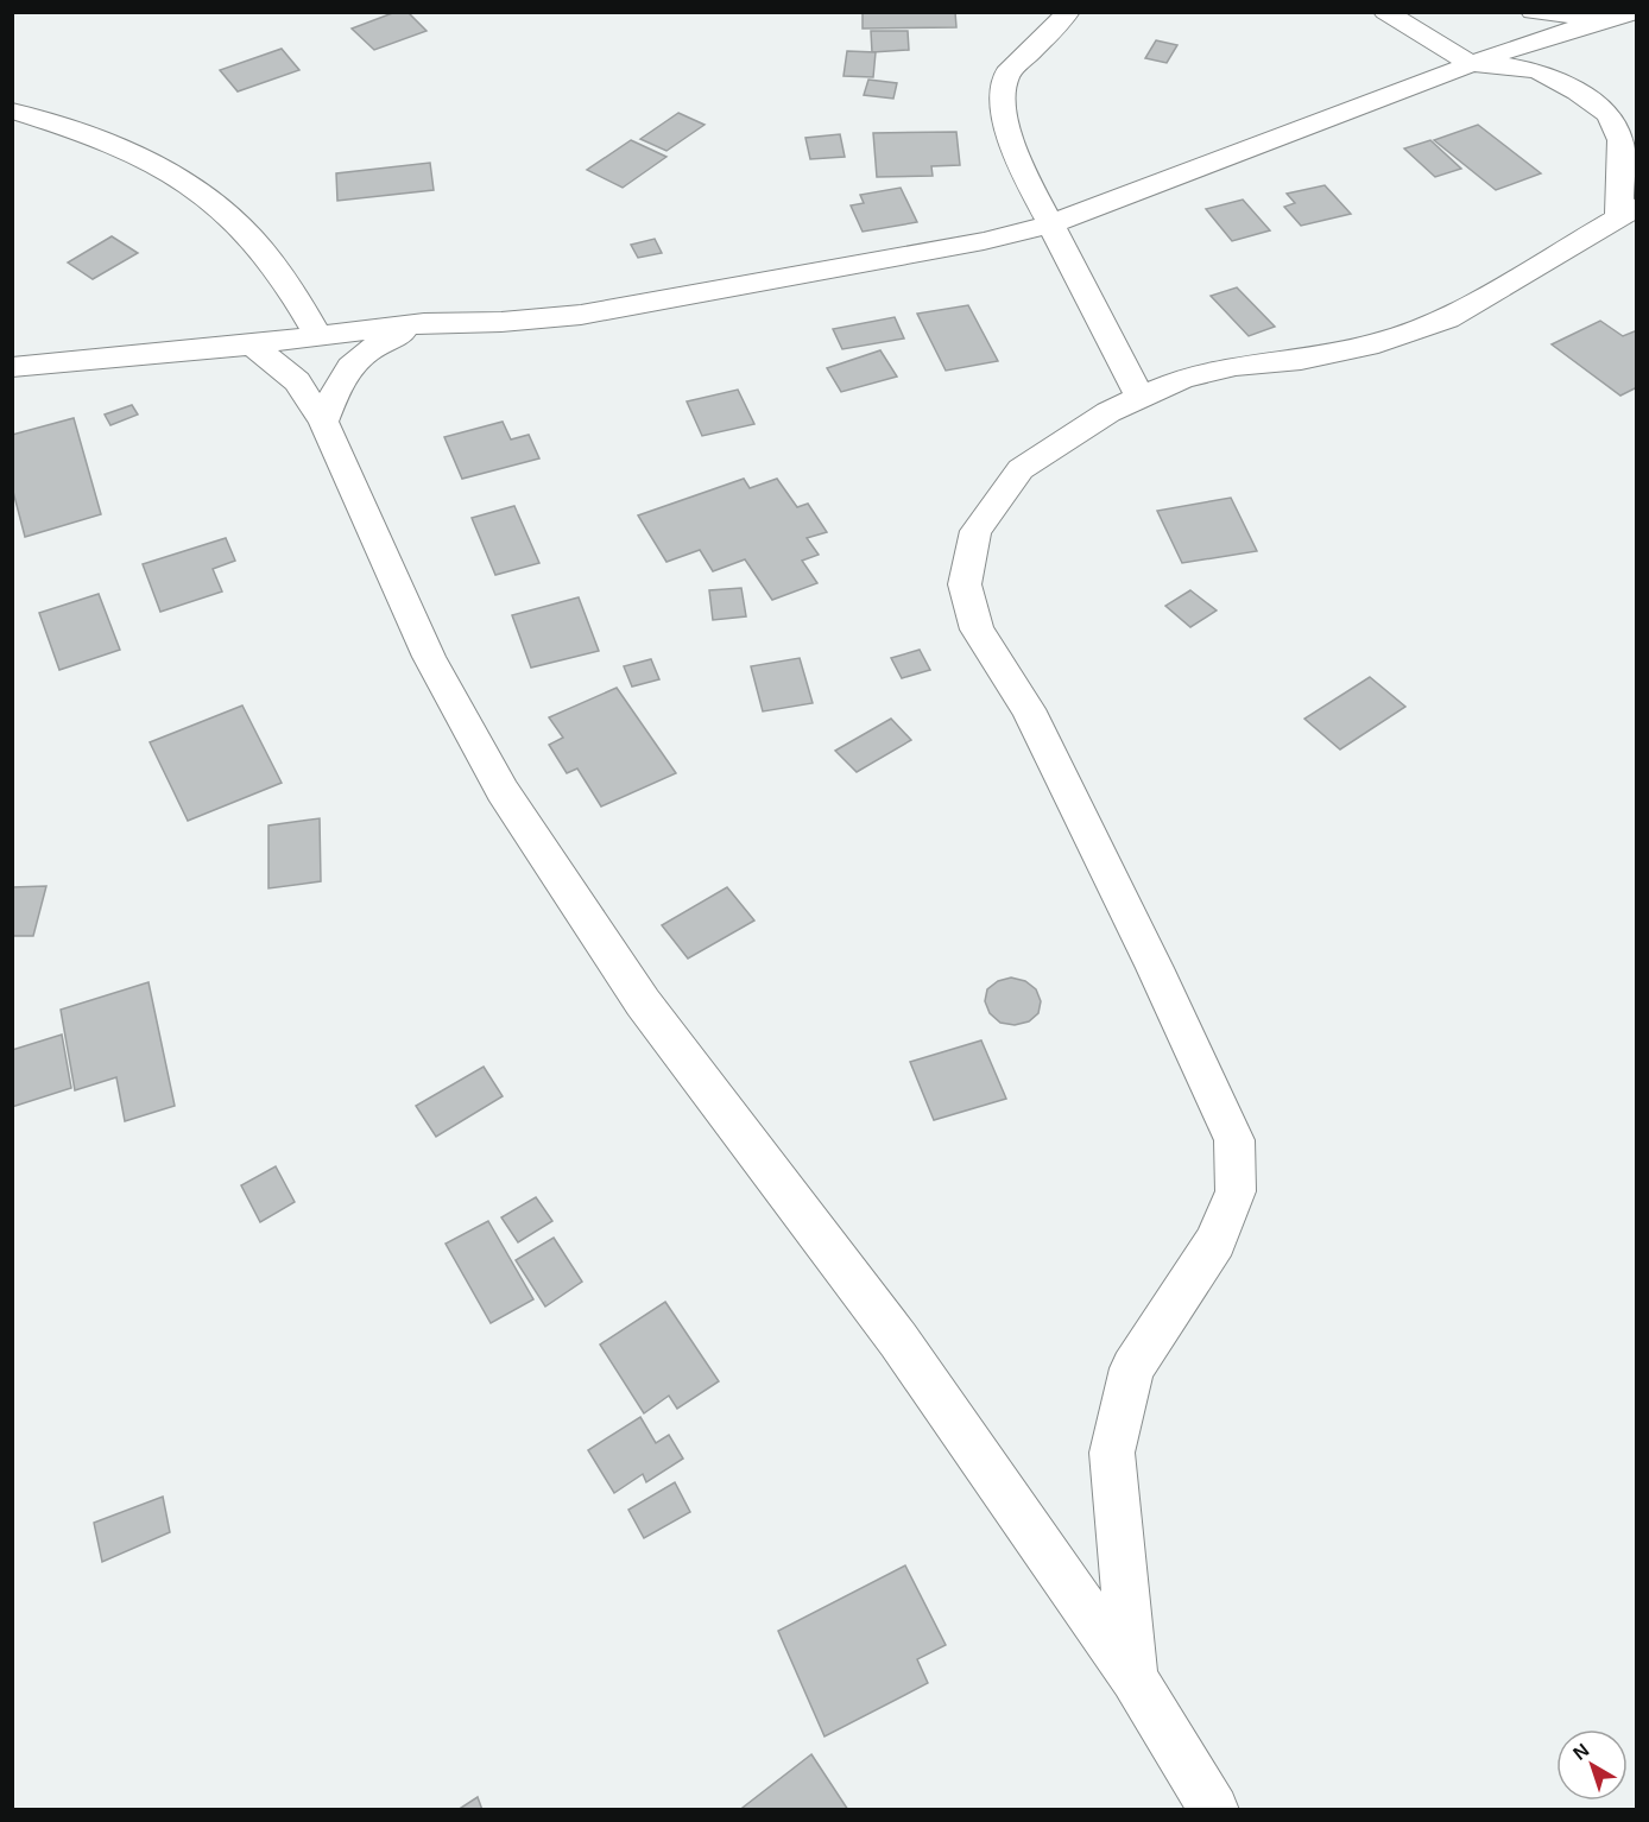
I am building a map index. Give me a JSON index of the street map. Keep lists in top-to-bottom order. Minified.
{"north":"top left"}
